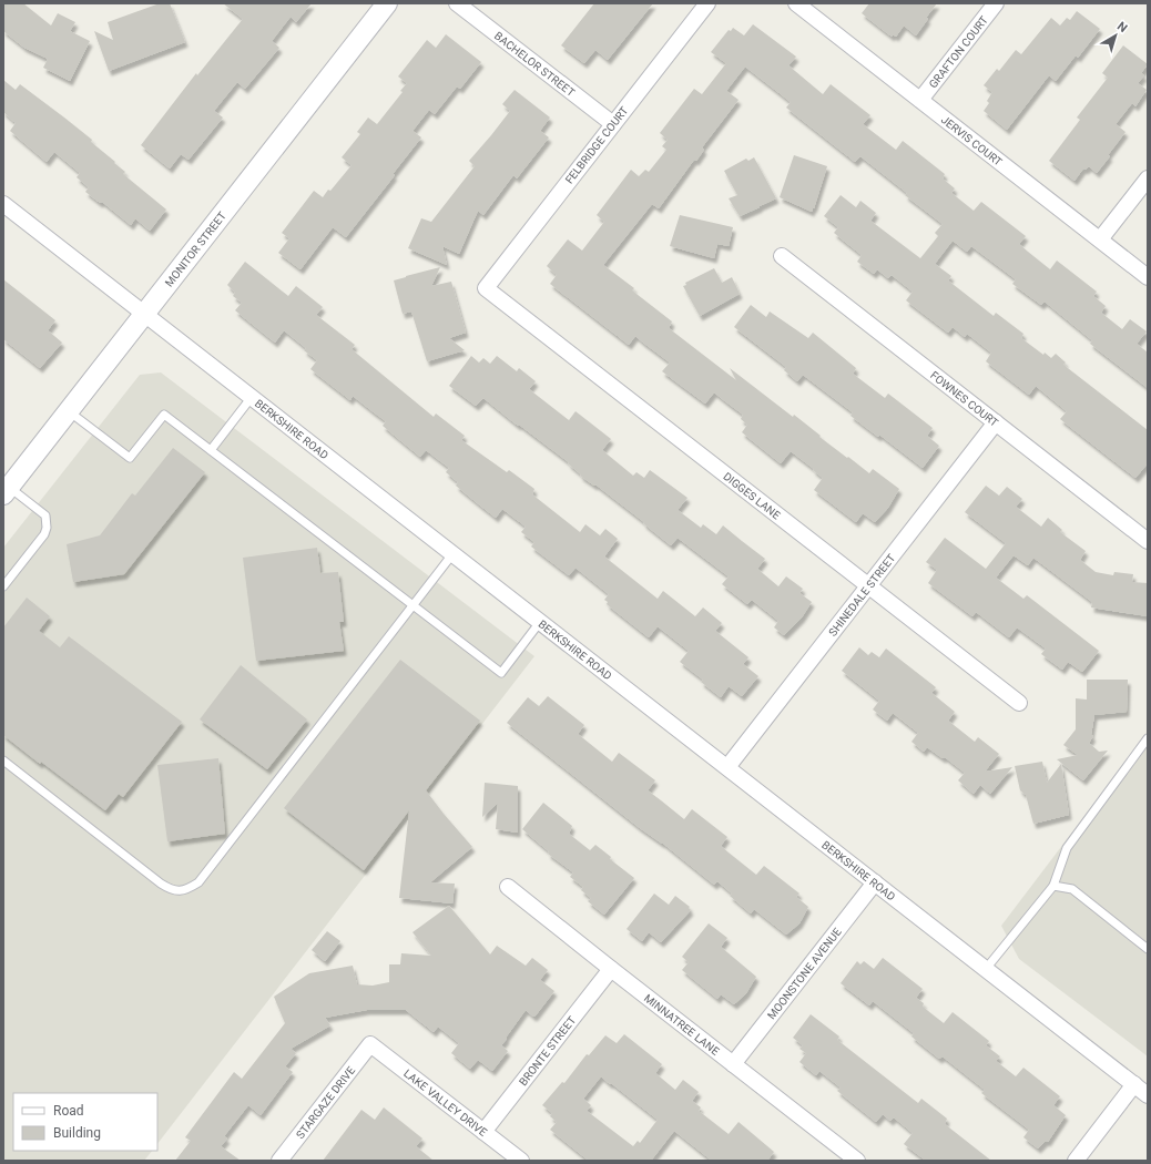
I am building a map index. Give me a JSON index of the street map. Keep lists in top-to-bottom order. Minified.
{"streets":{"street":["GRAFTON COURT","BACHELOR STREET","JERVIS COURT","FELBRIDGE COURT","MONITOR STREET","FOWNES COURT","BERKSHIRE ROAD","DIGGES LANE","SHINEDALE STREET","MOONSTONE AVENUE","MINNATREE LANE","BRONTE STREET","STARGAZE DRIVE","LAKE VALLEY DRIVE"]},"crossings":[["GRAFTON COURT","JERVIS COURT"],["BACHELOR STREET","FELBRIDGE COURT"],["FELBRIDGE COURT","DIGGES LANE"],["MONITOR STREET","BERKSHIRE ROAD"],["FOWNES COURT","SHINEDALE STREET"],["BERKSHIRE ROAD","SHINEDALE STREET"],["BERKSHIRE ROAD","MOONSTONE AVENUE"],["DIGGES LANE","SHINEDALE STREET"],["MOONSTONE AVENUE","MINNATREE LANE"],["MINNATREE LANE","BRONTE STREET"],["BRONTE STREET","LAKE VALLEY DRIVE"],["STARGAZE DRIVE","LAKE VALLEY DRIVE"]],"legend":["Road","Building"],"north":"top right"}
